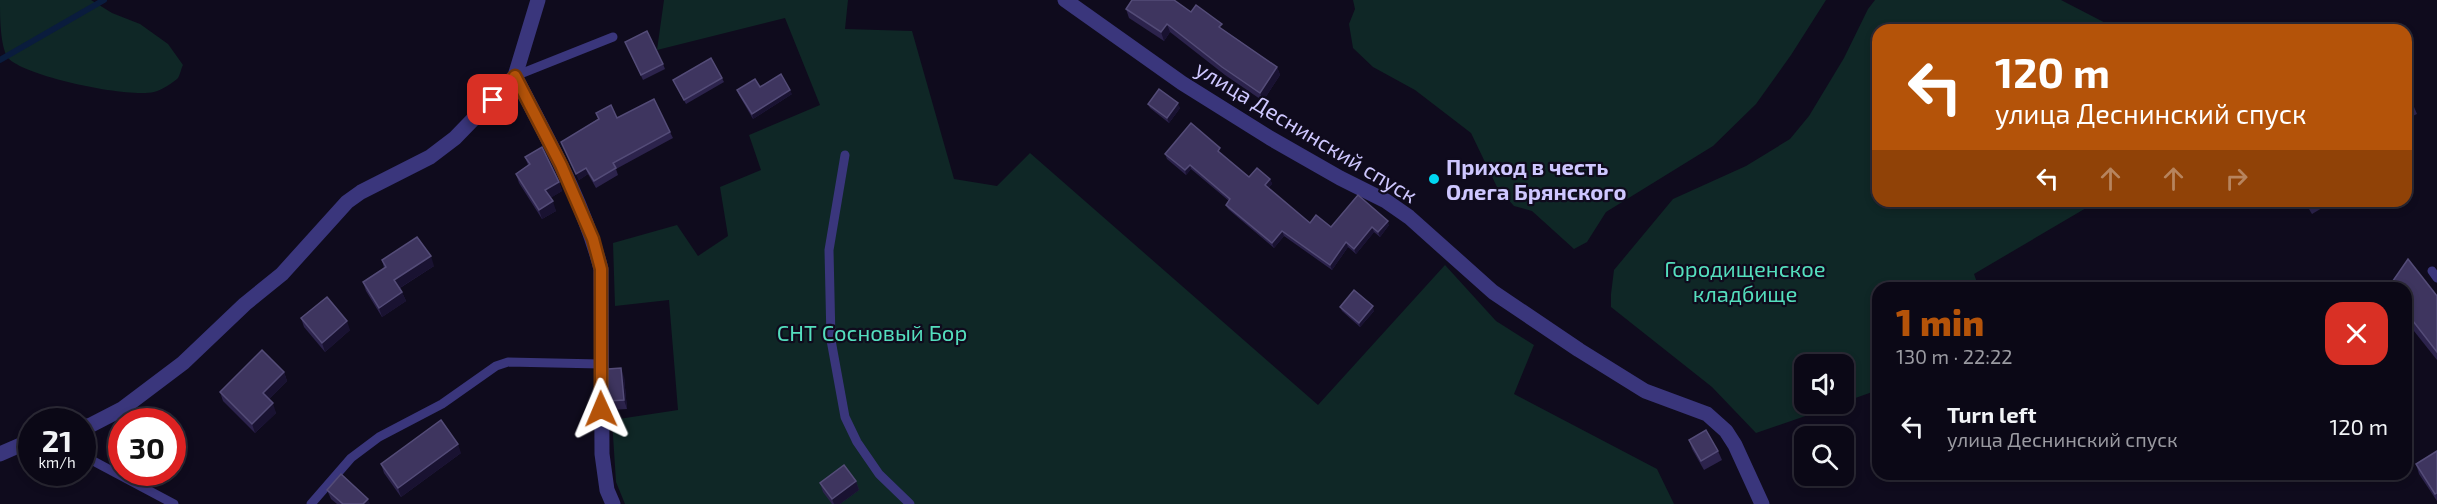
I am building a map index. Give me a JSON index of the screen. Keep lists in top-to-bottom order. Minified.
{"streets":{"street":["улица Деснинский спуск"]},"parks":["Городищенское кладбище","СНТ Сосновый Бор"],"places":["Приход в честь Олега Брянского"],"page":{"turn":["120 m","улица Деснинский спуск"],"heading":["1 min","130 m · 22:22"],"list":[{"name":"Turn left","note":"улица Деснинский спуск","value":"120 m"}],"speed":"21 km/h","limit":"30"}}
